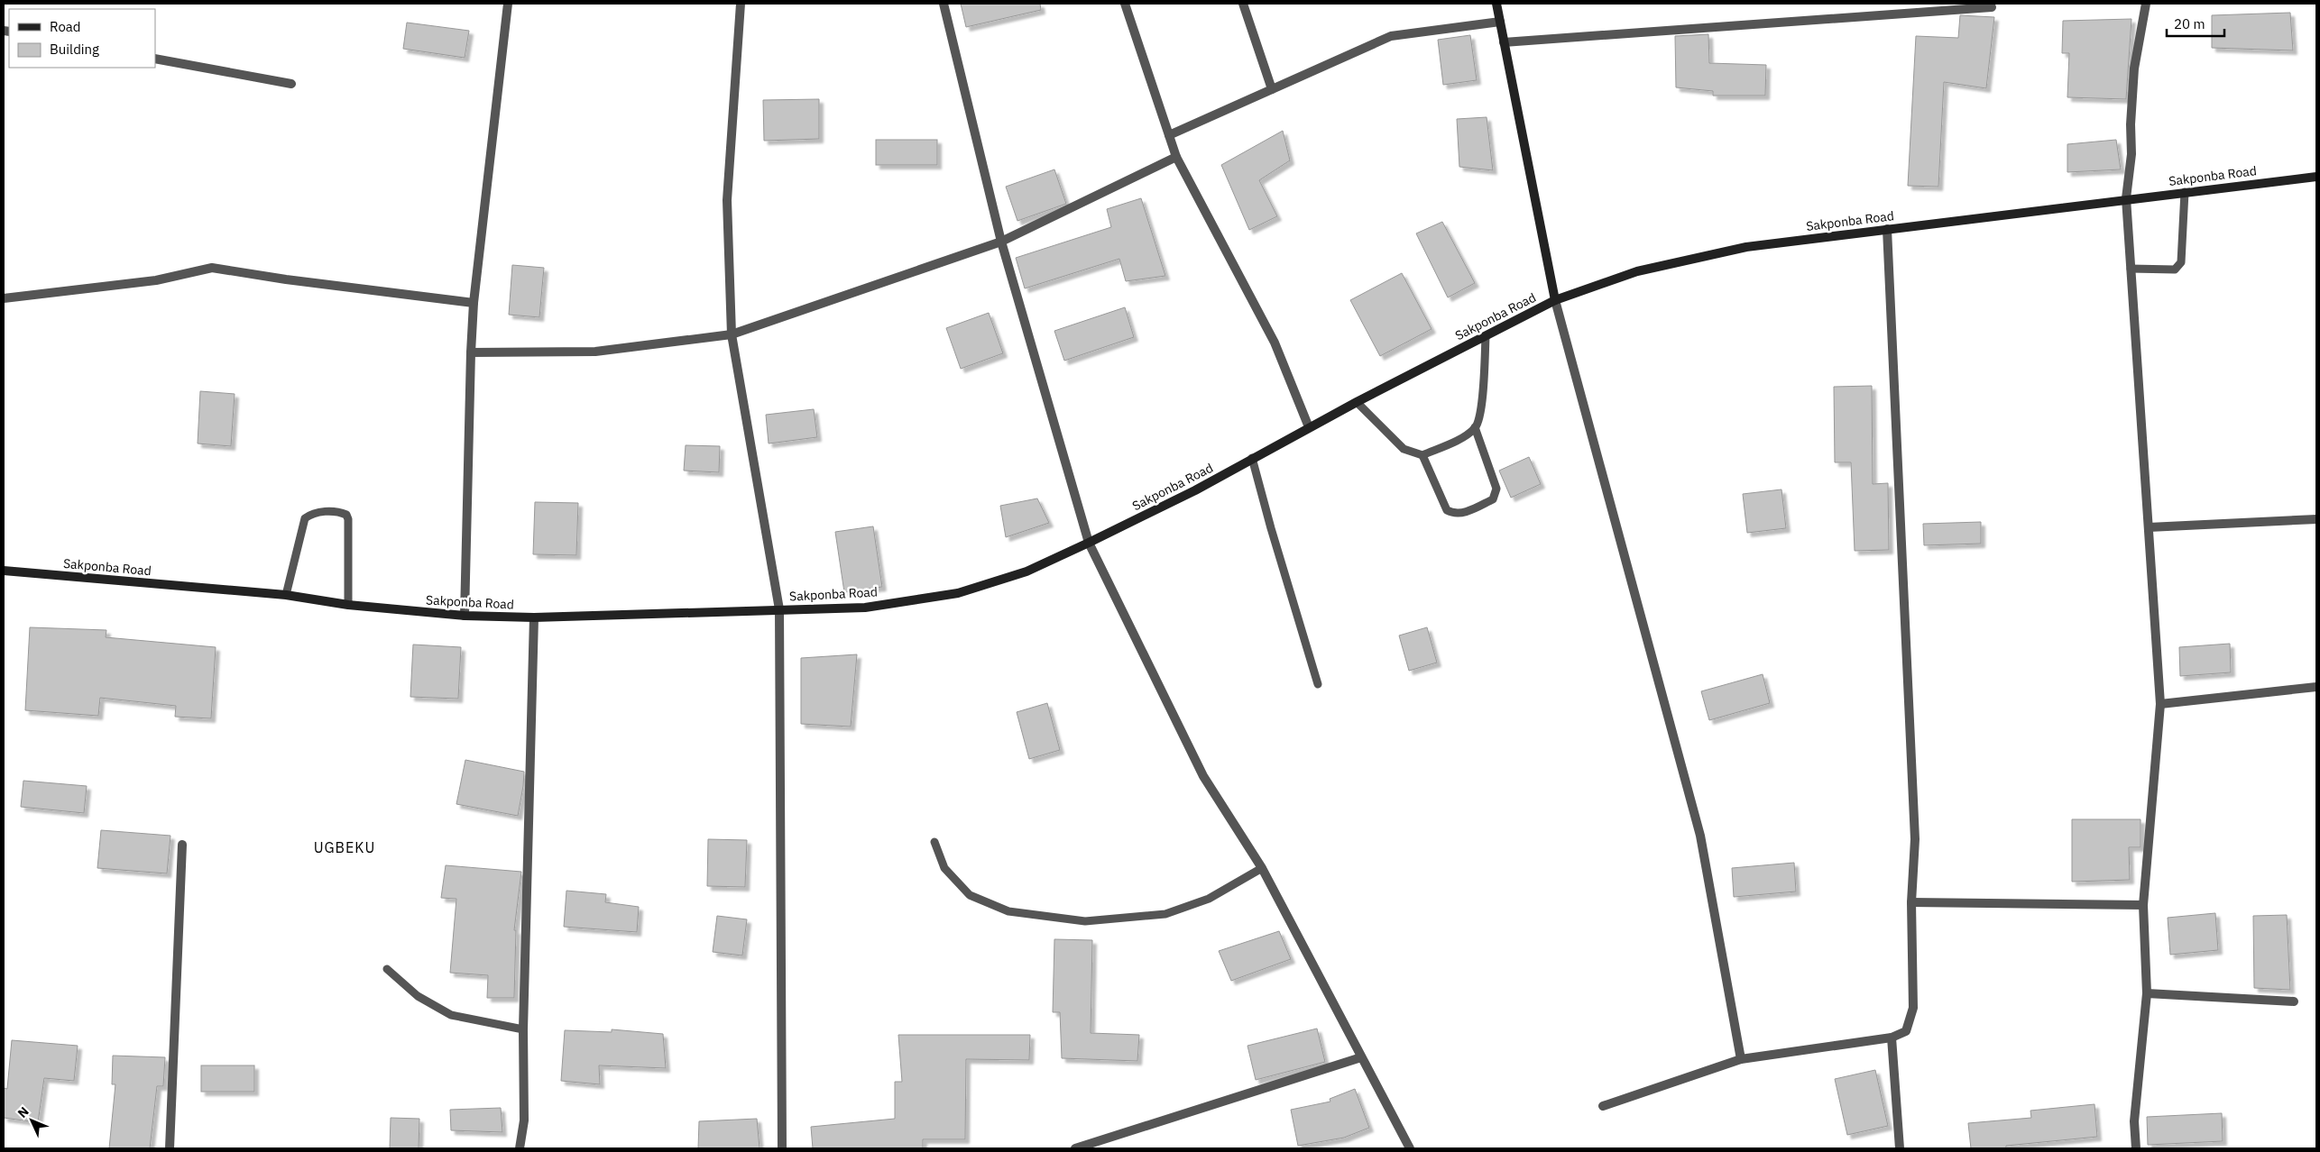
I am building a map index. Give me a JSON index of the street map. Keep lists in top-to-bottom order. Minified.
{"streets":{"main road":["Sakponba Road"]},"districts":["UGBEKU"],"legend":["Road","Building"],"scale_bar":"20 m","north":"top left"}
